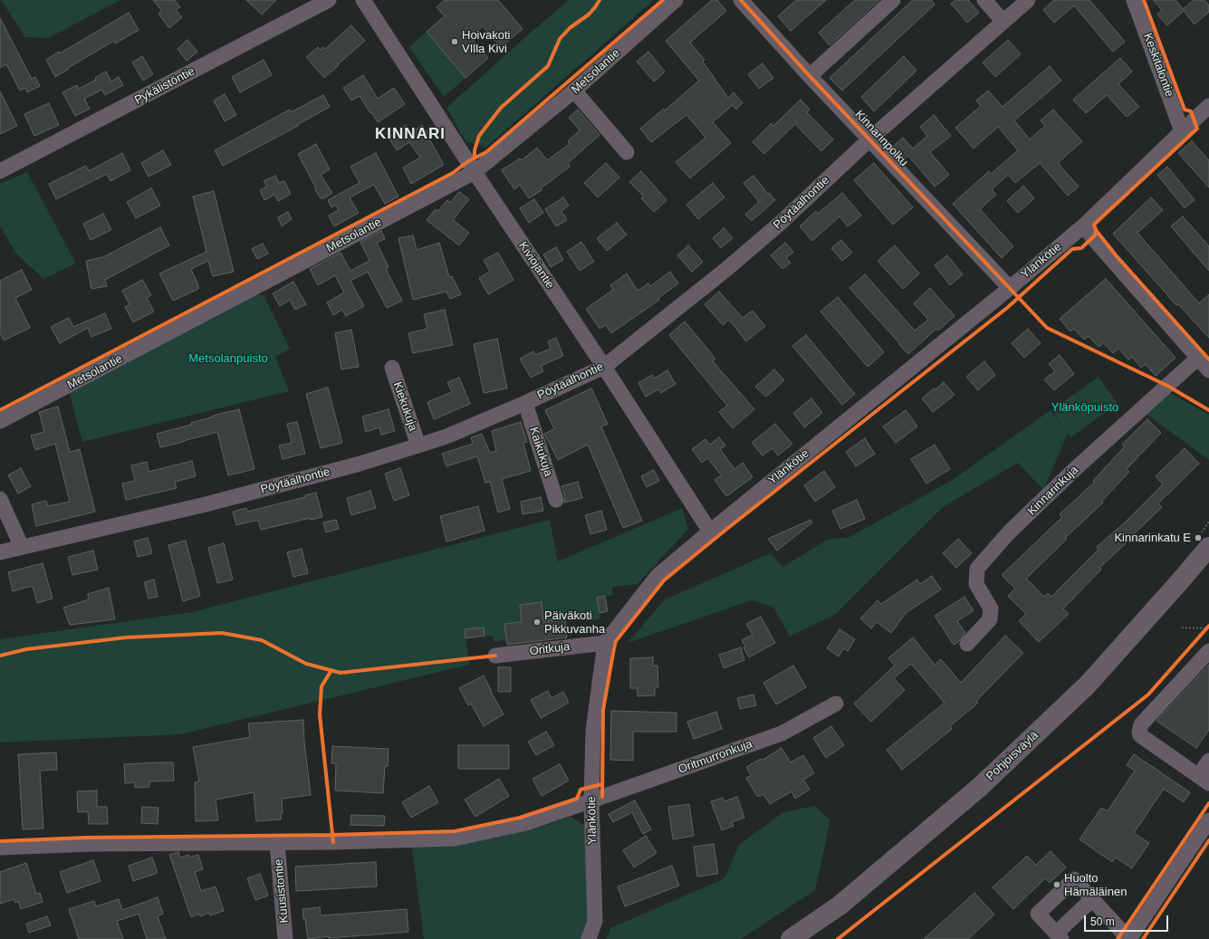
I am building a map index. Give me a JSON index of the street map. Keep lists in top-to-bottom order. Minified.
{"streets":{"main road":["Pohjoisväylä"],"street":["Keskitalontie","Metsolantie","Pykälistöntie","Kinnarinpolku","Pöytäalhontie","Ylänkötie","Kiviojantie","Kiekukuja","Kaikukuja","Kinnarinkuja","Oritkuja","Oritmurronkuja","Kuusistontie"]},"crossings":[["Keskitalontie","Ylänkötie"],["Metsolantie","Kiviojantie"],["Kinnarinpolku","Pöytäalhontie"],["Kinnarinpolku","Ylänkötie"],["Pöytäalhontie","Kiviojantie"],["Pöytäalhontie","Kiekukuja"],["Pöytäalhontie","Kaikukuja"],["Ylänkötie","Kiviojantie"],["Ylänkötie","Oritkuja"],["Ylänkötie","Oritmurronkuja"],["Oritmurronkuja","Kuusistontie"]],"districts":["KINNARI"],"parks":["Metsolanpuisto","Ylänköpuisto"],"places":["Hoivakoti VIlla Kivi","Kinnarinkatu E","Päiväkoti Pikkuvanha","Huolto Hämäläinen"],"scale_bar":"50 m"}
